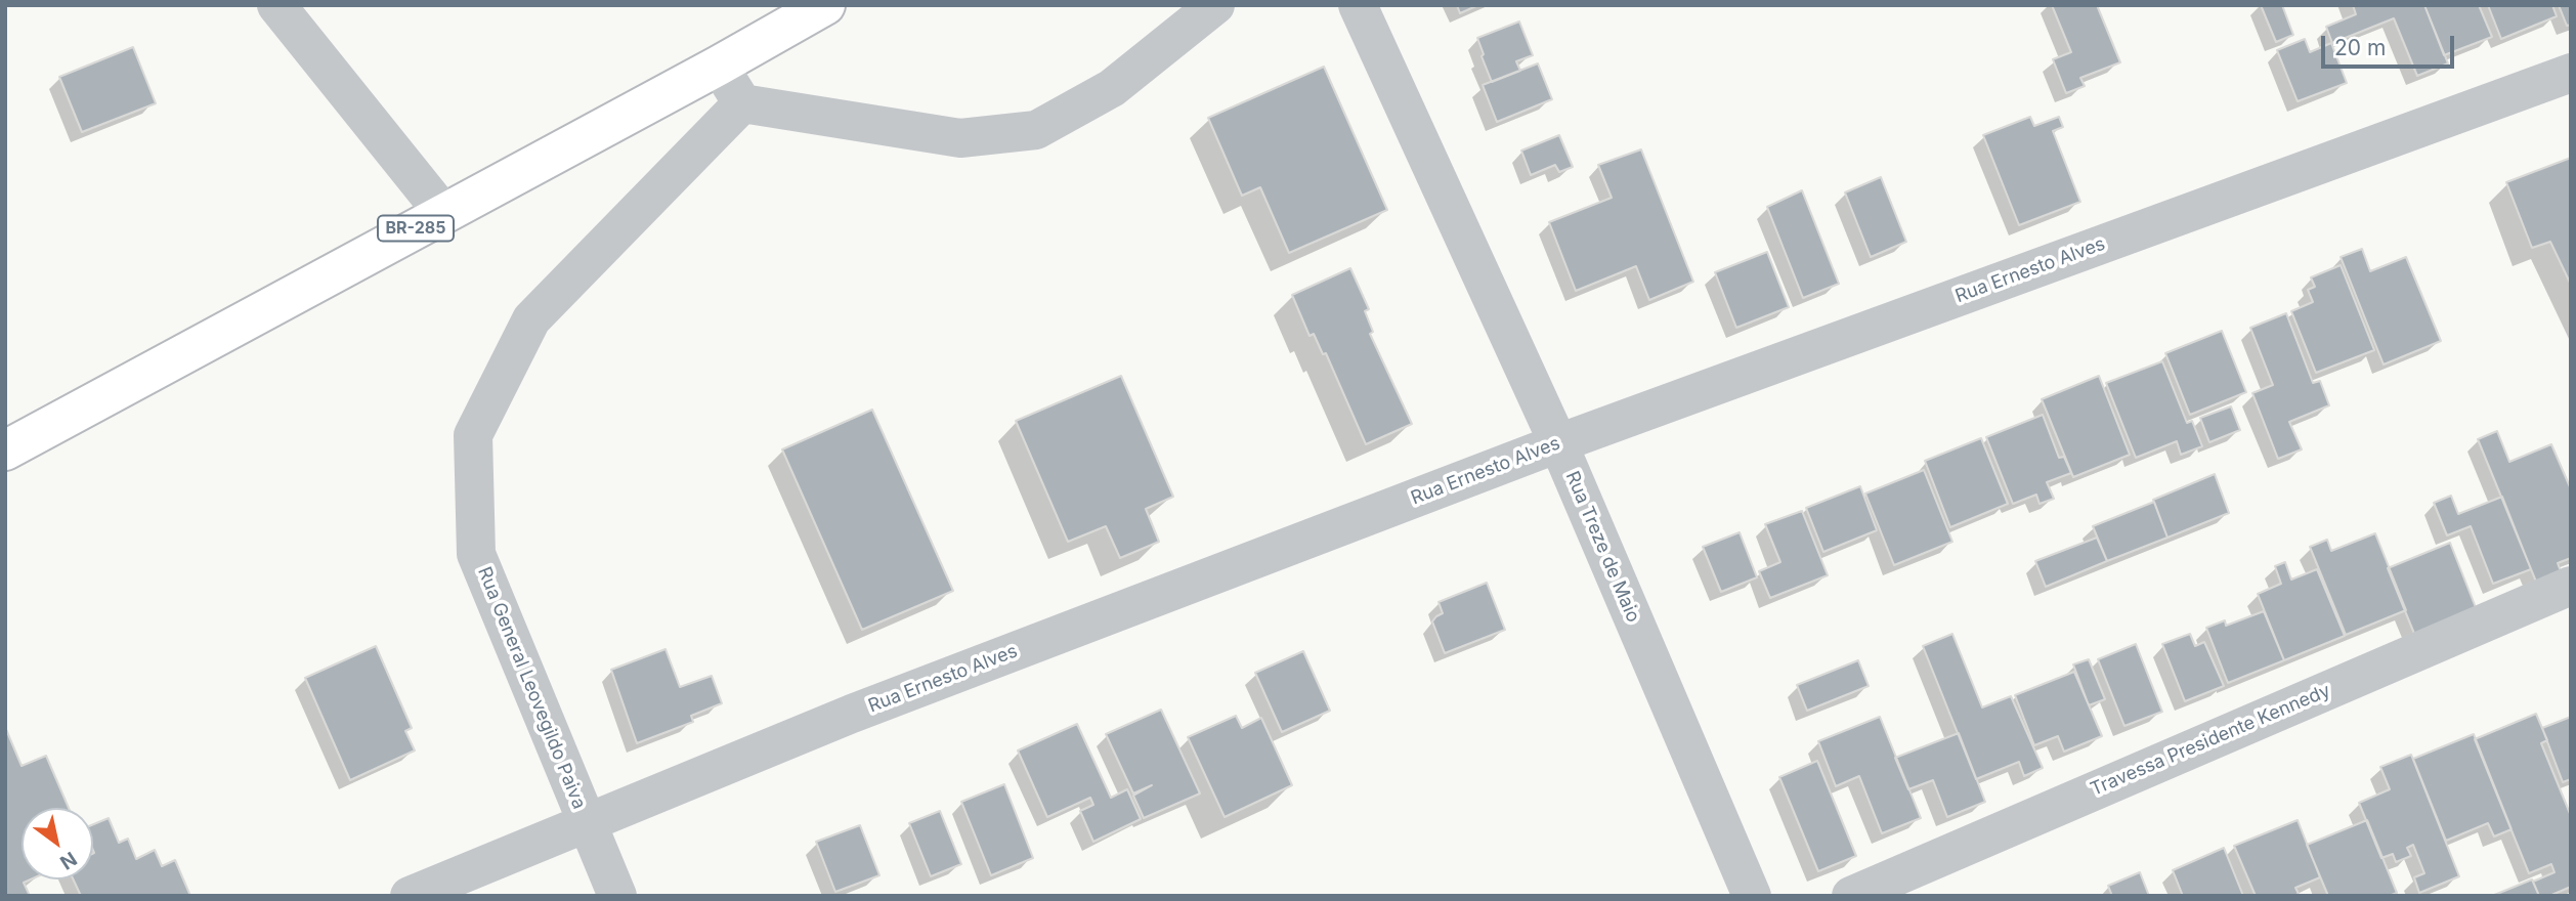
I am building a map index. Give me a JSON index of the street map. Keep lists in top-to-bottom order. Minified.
{"streets":{"highway":["BR-285"],"street":["Rua Ernesto Alves","Rua Treze de Maio","Rua General Leovegildo Paiva","Travessa Presidente Kennedy"]},"crossings":[["Rua Ernesto Alves","Rua Treze de Maio"],["Rua Ernesto Alves","Rua General Leovegildo Paiva"]],"scale_bar":"20 m","north":"bottom right"}
